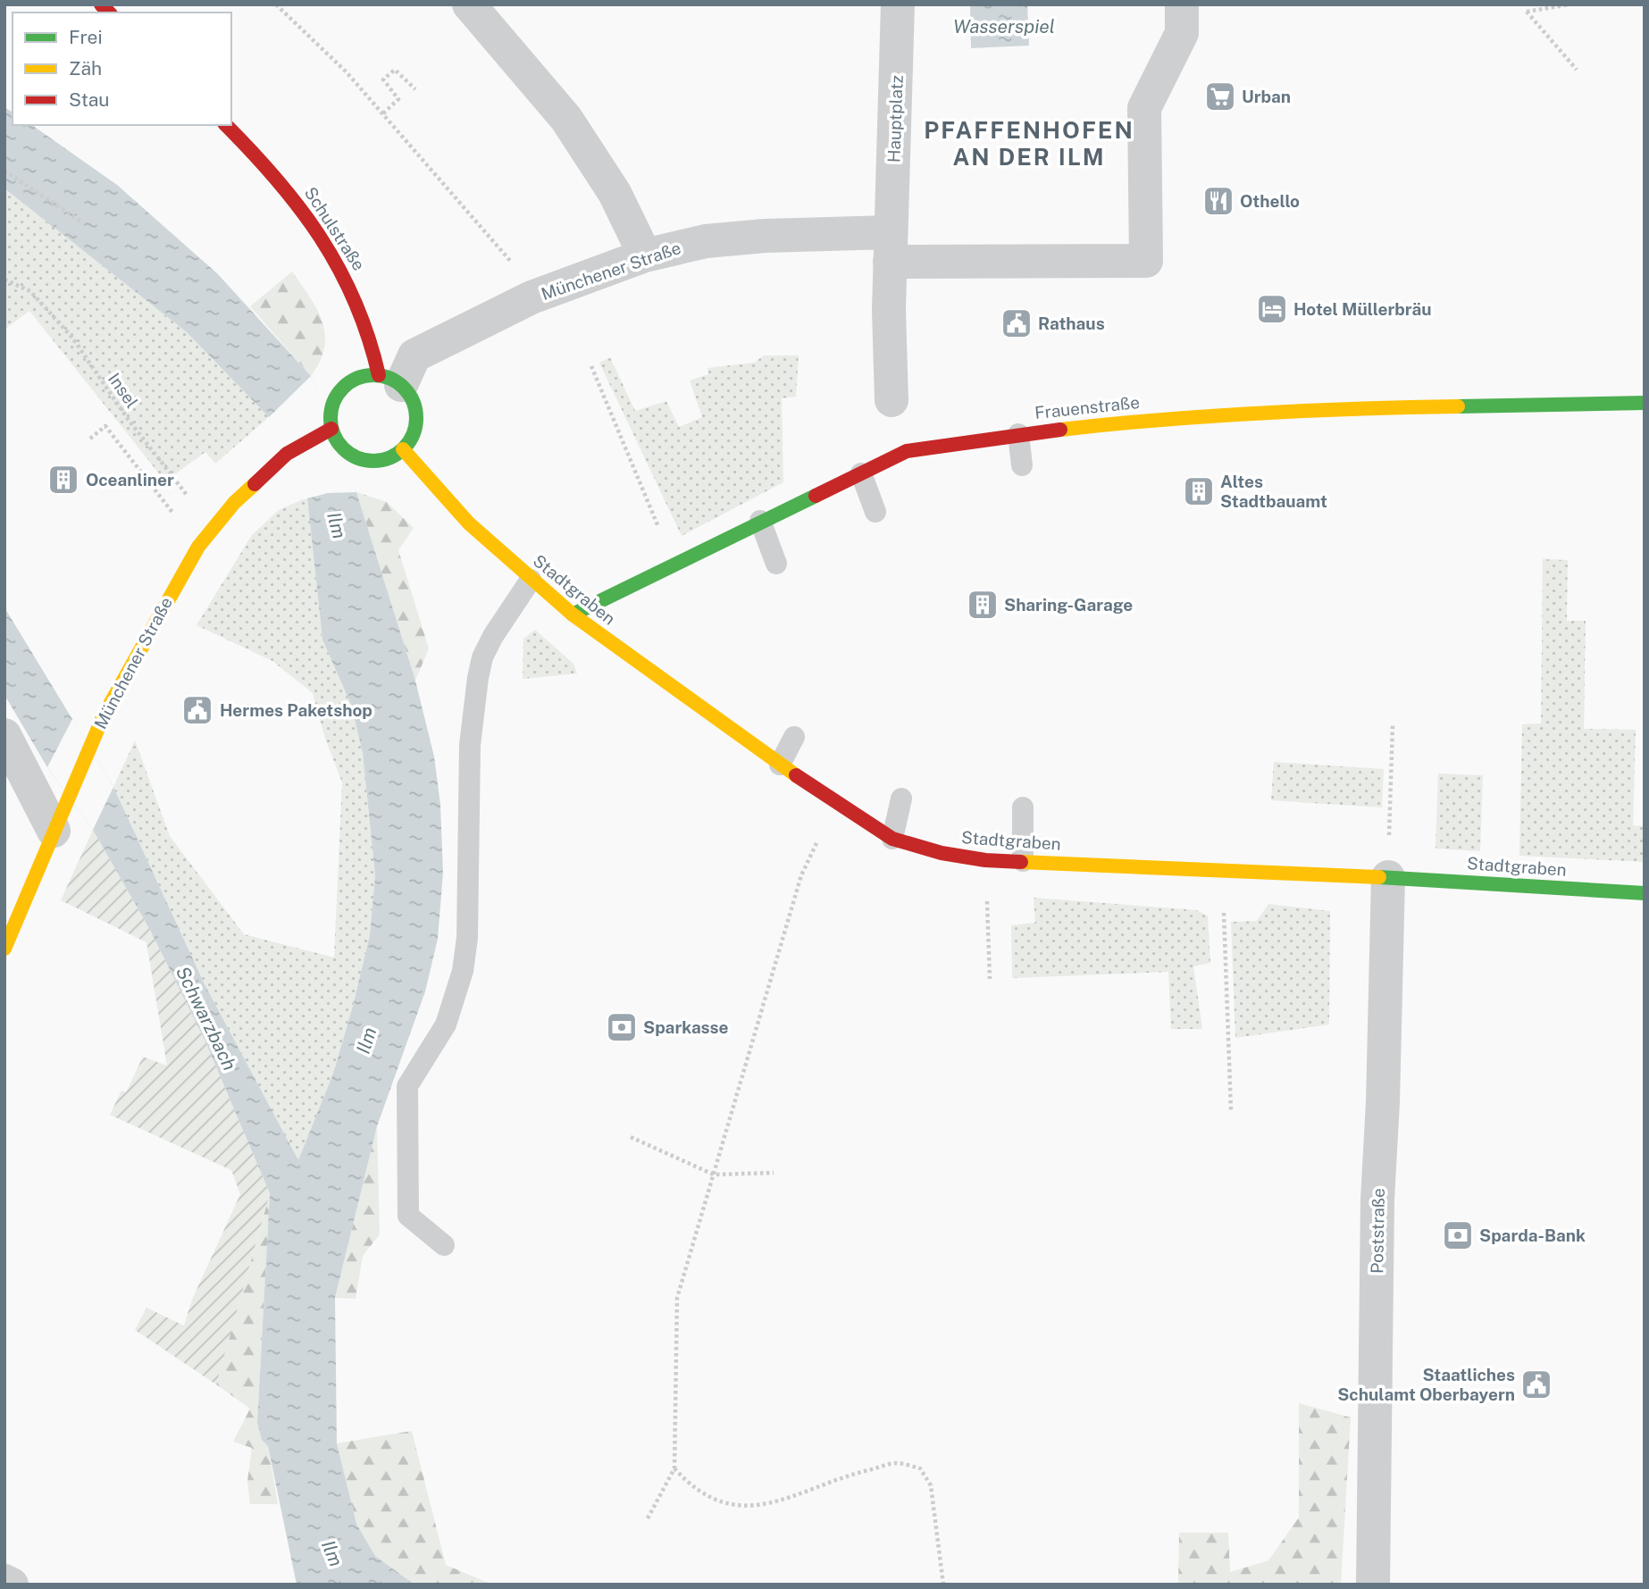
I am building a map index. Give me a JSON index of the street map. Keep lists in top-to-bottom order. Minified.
{"streets":{"street":["Hauptplatz","Schulstraße","Münchener Straße","Frauenstraße","Stadtgraben","Poststraße"],"path":["Insel"]},"crossings":[["Hauptplatz","Münchener Straße"],["Schulstraße","Münchener Straße"],["Schulstraße","Stadtgraben"],["Münchener Straße","Insel"],["Münchener Straße","Stadtgraben"],["Frauenstraße","Stadtgraben"],["Stadtgraben","Poststraße"]],"districts":["PFAFFENHOFEN AN DER ILM"],"water":["Wasserspiel","Ilm","Schwarzbach"],"places":{"supermarket":["Urban"],"restaurant":["Othello"],"hotel":["Hotel Müllerbräu"],"public building":["Rathaus","Hermes Paketshop","Staatliches Schulamt Oberbayern"],"building":["Oceanliner","Altes Stadtbauamt","Sharing-Garage"],"bank":["Sparkasse","Sparda-Bank"]},"legend":["Frei","Zäh","Stau"]}
